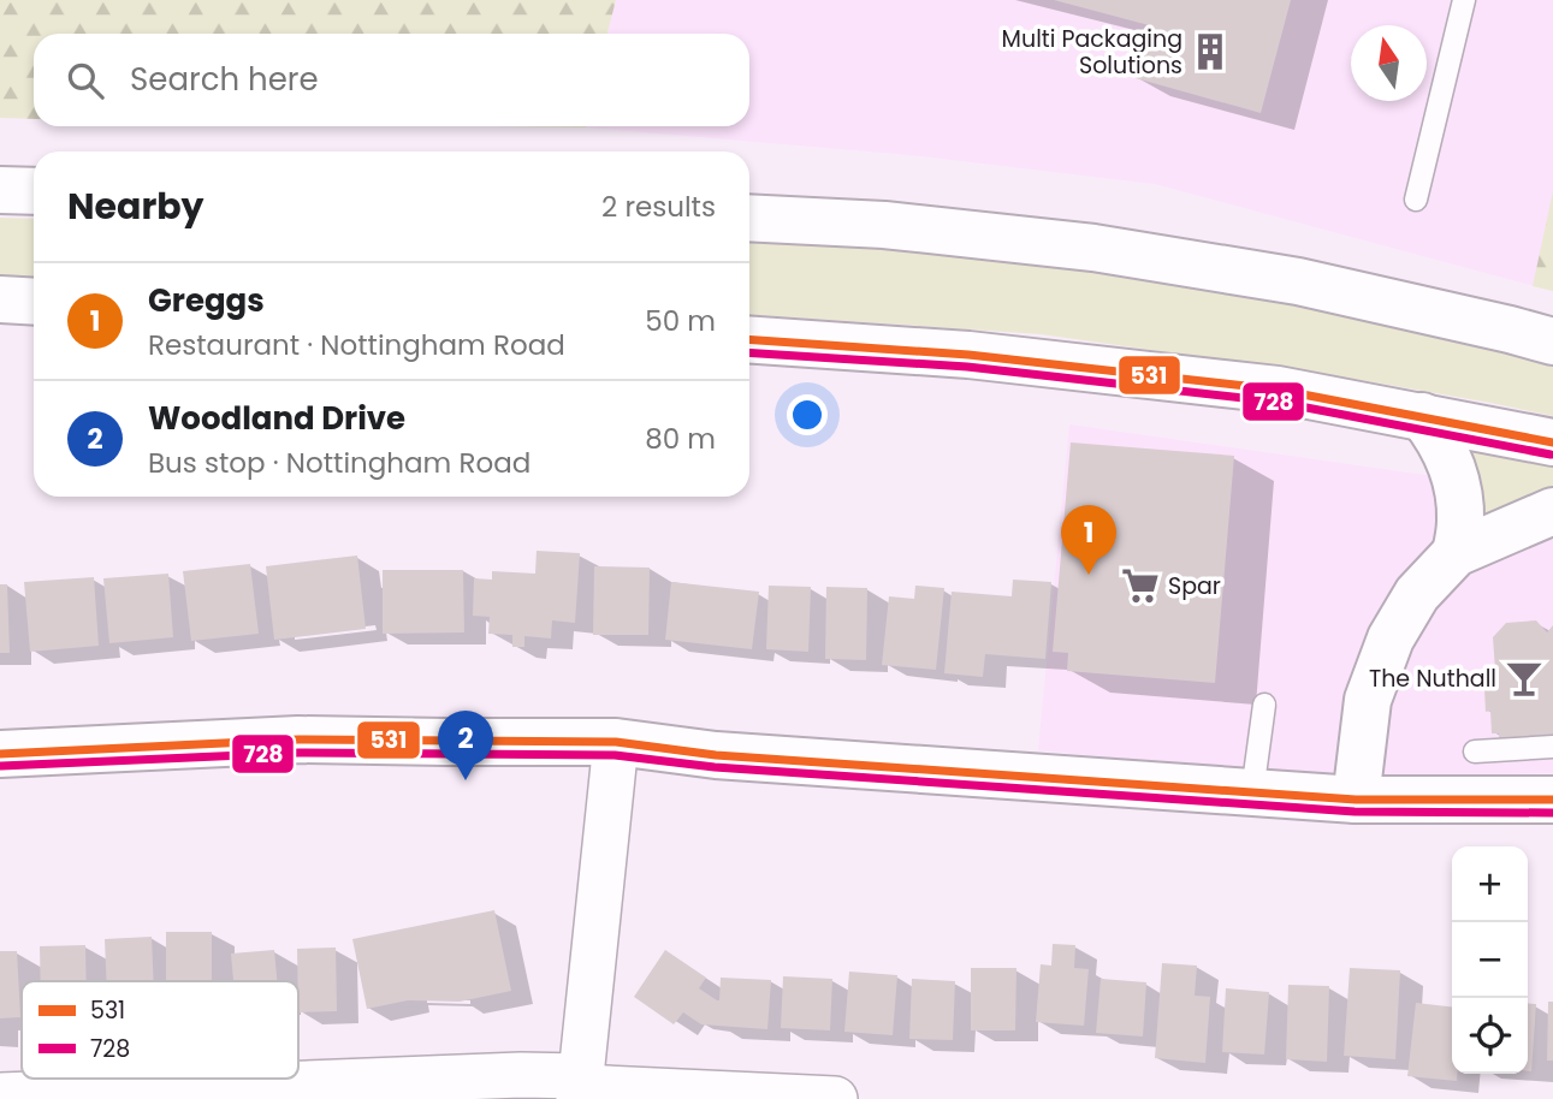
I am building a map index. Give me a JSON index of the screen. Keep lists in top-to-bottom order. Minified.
{"places":{"building":["Multi Packaging Solutions"],"supermarket":["Spar"],"bar":["The Nuthall"]},"lines":["transit line 531","transit line 728"],"legend":["531","728"],"north":"top","page":{"search":"Search here","heading":["Nearby","2 results"],"list":[{"mark":"1","name":"Greggs","note":"Restaurant · Nottingham Road","value":"50 m"},{"mark":"2","name":"Woodland Drive","note":"Bus stop · Nottingham Road","value":"80 m"}],"pins":["1","2"],"map_buttons":["+","−"]}}
